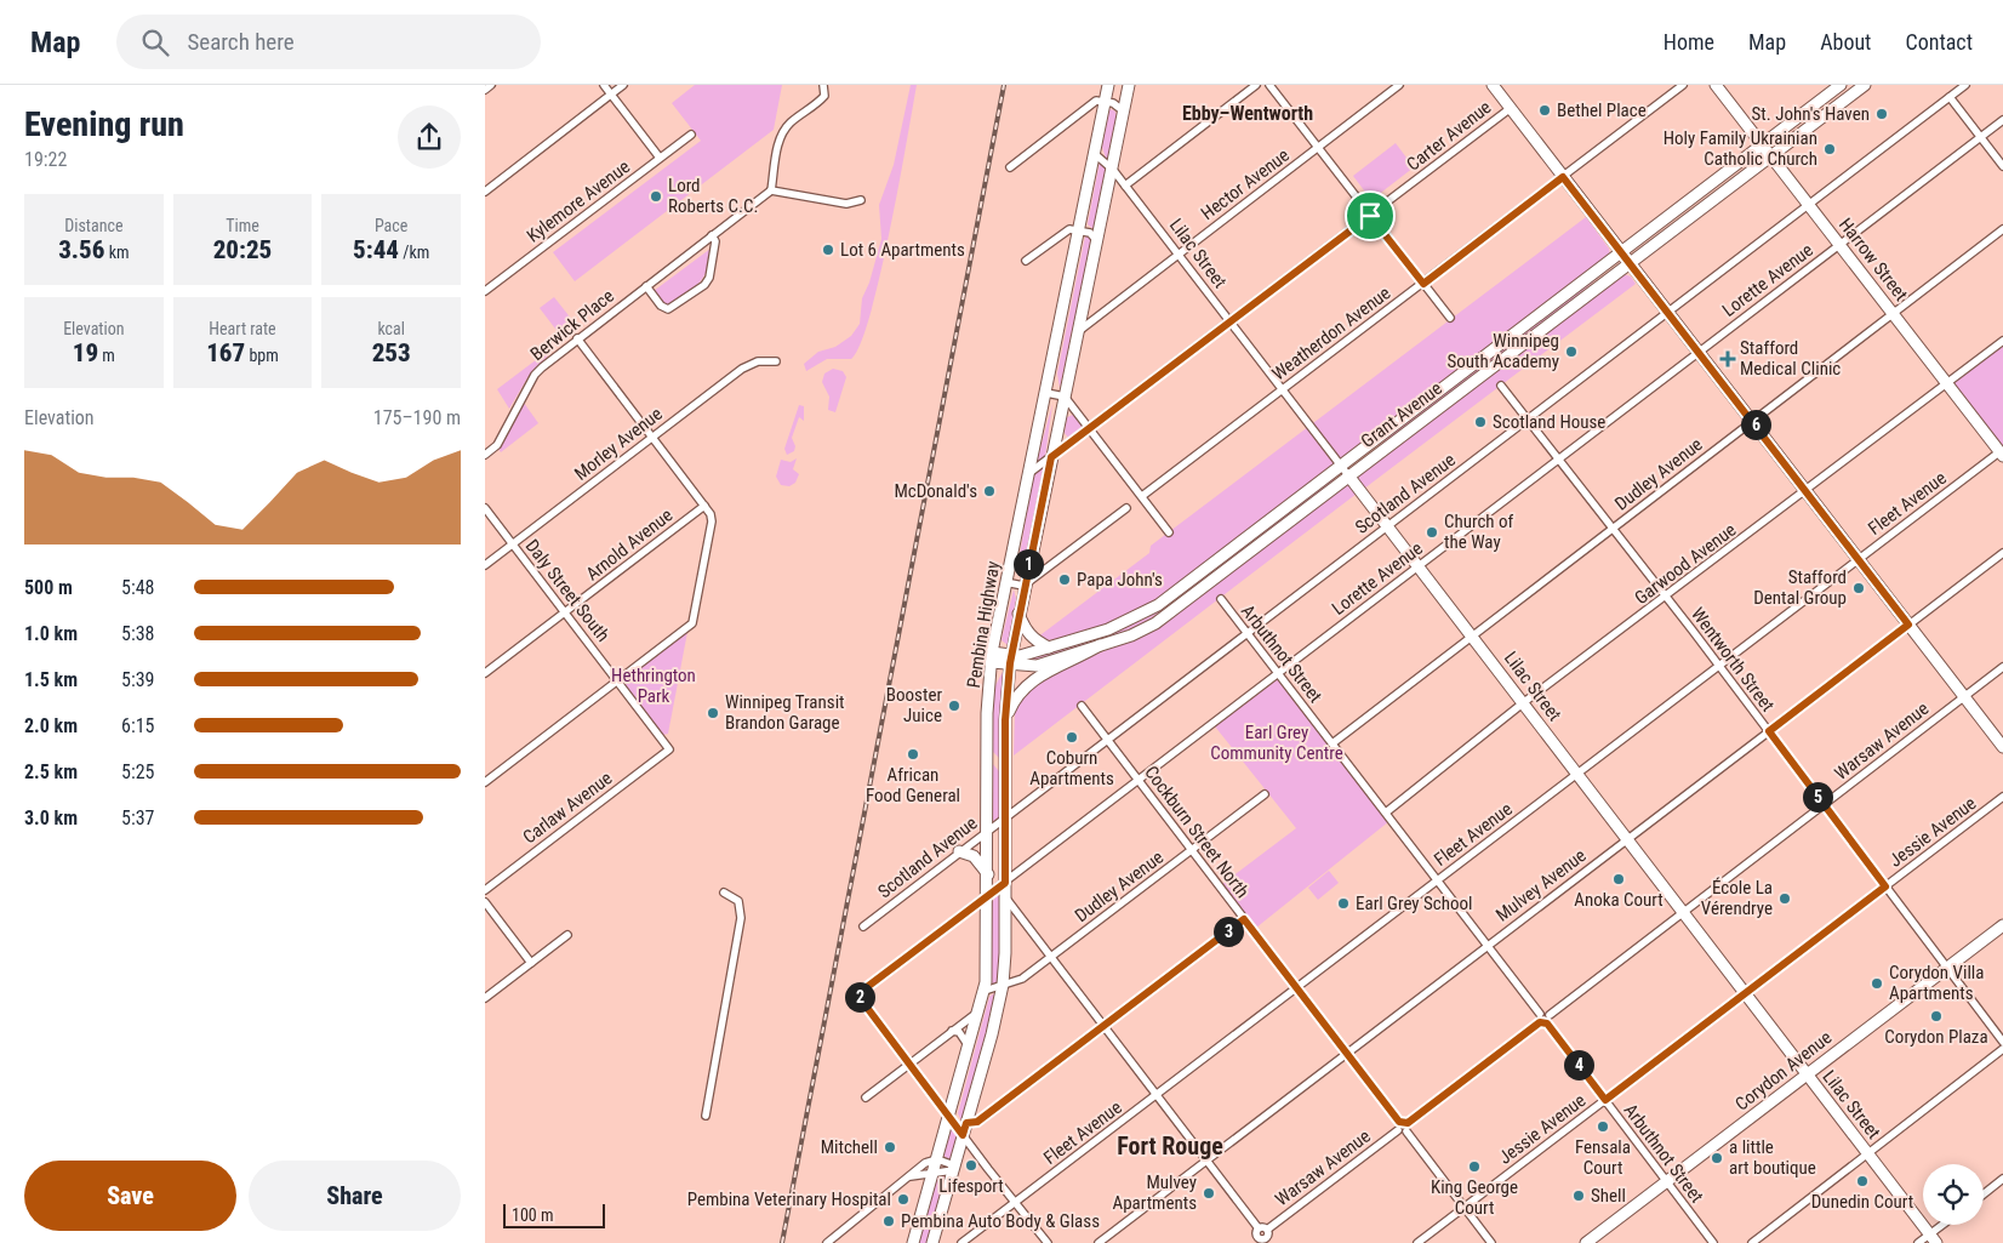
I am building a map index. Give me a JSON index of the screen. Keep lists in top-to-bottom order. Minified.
{"streets":{"main road":["Lilac Street","Harrow Street","Grant Avenue","Pembina Highway","Corydon Avenue"],"street":["Carter Avenue","Hector Avenue","Kylemore Avenue","Lorette Avenue","Berwick Place","Weatherdon Avenue","Morley Avenue","Dudley Avenue","Scotland Avenue","Fleet Avenue","Arnold Avenue","Garwood Avenue","Daly Street South","Arbuthnot Street","Wentworth Street","Warsaw Avenue","Carlaw Avenue","Cockburn Street North","Jessie Avenue","Mulvey Avenue"]},"crossings":[["Carter Avenue","Lilac Street"],["Carter Avenue","Pembina Highway"],["Hector Avenue","Lilac Street"],["Hector Avenue","Pembina Highway"],["Lilac Street","Lorette Avenue"],["Lilac Street","Weatherdon Avenue"],["Lilac Street","Grant Avenue"],["Lilac Street","Dudley Avenue"],["Lilac Street","Scotland Avenue"],["Lilac Street","Fleet Avenue"],["Lilac Street","Garwood Avenue"],["Lilac Street","Pembina Highway"],["Lilac Street","Warsaw Avenue"],["Lilac Street","Jessie Avenue"],["Lilac Street","Mulvey Avenue"],["Lilac Street","Corydon Avenue"],["Harrow Street","Lorette Avenue"],["Harrow Street","Grant Avenue"],["Harrow Street","Dudley Avenue"],["Harrow Street","Scotland Avenue"],["Harrow Street","Fleet Avenue"],["Harrow Street","Garwood Avenue"],["Lorette Avenue","Pembina Highway"],["Lorette Avenue","Arbuthnot Street"],["Lorette Avenue","Wentworth Street"],["Lorette Avenue","Cockburn Street North"],["Grant Avenue","Pembina Highway"],["Morley Avenue","Daly Street South"],["Dudley Avenue","Pembina Highway"],["Dudley Avenue","Arbuthnot Street"],["Dudley Avenue","Wentworth Street"],["Dudley Avenue","Cockburn Street North"],["Scotland Avenue","Pembina Highway"],["Scotland Avenue","Arbuthnot Street"],["Scotland Avenue","Wentworth Street"],["Scotland Avenue","Cockburn Street North"],["Fleet Avenue","Arbuthnot Street"],["Fleet Avenue","Wentworth Street"],["Fleet Avenue","Cockburn Street North"],["Arnold Avenue","Daly Street South"],["Garwood Avenue","Arbuthnot Street"],["Garwood Avenue","Wentworth Street"],["Daly Street South","Carlaw Avenue"],["Arbuthnot Street","Jessie Avenue"],["Arbuthnot Street","Mulvey Avenue"],["Arbuthnot Street","Corydon Avenue"],["Wentworth Street","Warsaw Avenue"],["Wentworth Street","Jessie Avenue"],["Wentworth Street","Mulvey Avenue"],["Wentworth Street","Corydon Avenue"],["Cockburn Street North","Mulvey Avenue"]],"districts":["Ebby–Wentworth","Fort Rouge"],"parks":["Hethrington Park","Earl Grey Community Centre"],"places":{"other":["Bethel Place","St. John's Haven","Holy Family Ukrainian Catholic Church","Lord Roberts C.C.","Lot 6 Apartments","Winnipeg South Academy","Scotland House","McDonald's","Church of the Way","Papa John's","Stafford Dental Group","Booster Juice","Winnipeg Transit Brandon Garage","Coburn Apartments","African Food General","Anoka Court","École La Vérendrye","Earl Grey School","Corydon Villa Apartments","Corydon Plaza","Fensala Court","Mitchell","a little art boutique","Lifesport","King George Court","Dunedin Court","Mulvey Apartments","Shell","Pembina Veterinary Hospital","Pembina Auto Body & Glass"],"health":["Stafford Medical Clinic"]},"scale_bar":"100 m","page":{"header":"Map","search":"Search here","nav":["Home","Map","About","Contact"],"heading":["Evening run","19:22"],"stats":[["Distance","3.56 km"],["Time","20:25"],["Pace","5:44 /km"],["Elevation","19 m"],["Heart rate","167 bpm"],["kcal","253"]],"chart":["Elevation","175–190 m"],"pins":["6","1","5","3","2","4"],"list":[{"name":"500 m","note":"5:48"},{"name":"1.0 km","note":"5:38"},{"name":"1.5 km","note":"5:39"},{"name":"2.0 km","note":"6:15"},{"name":"2.5 km","note":"5:25"},{"name":"3.0 km","note":"5:37"}],"buttons":["Save","Share"],"scale":"100 m"}}
